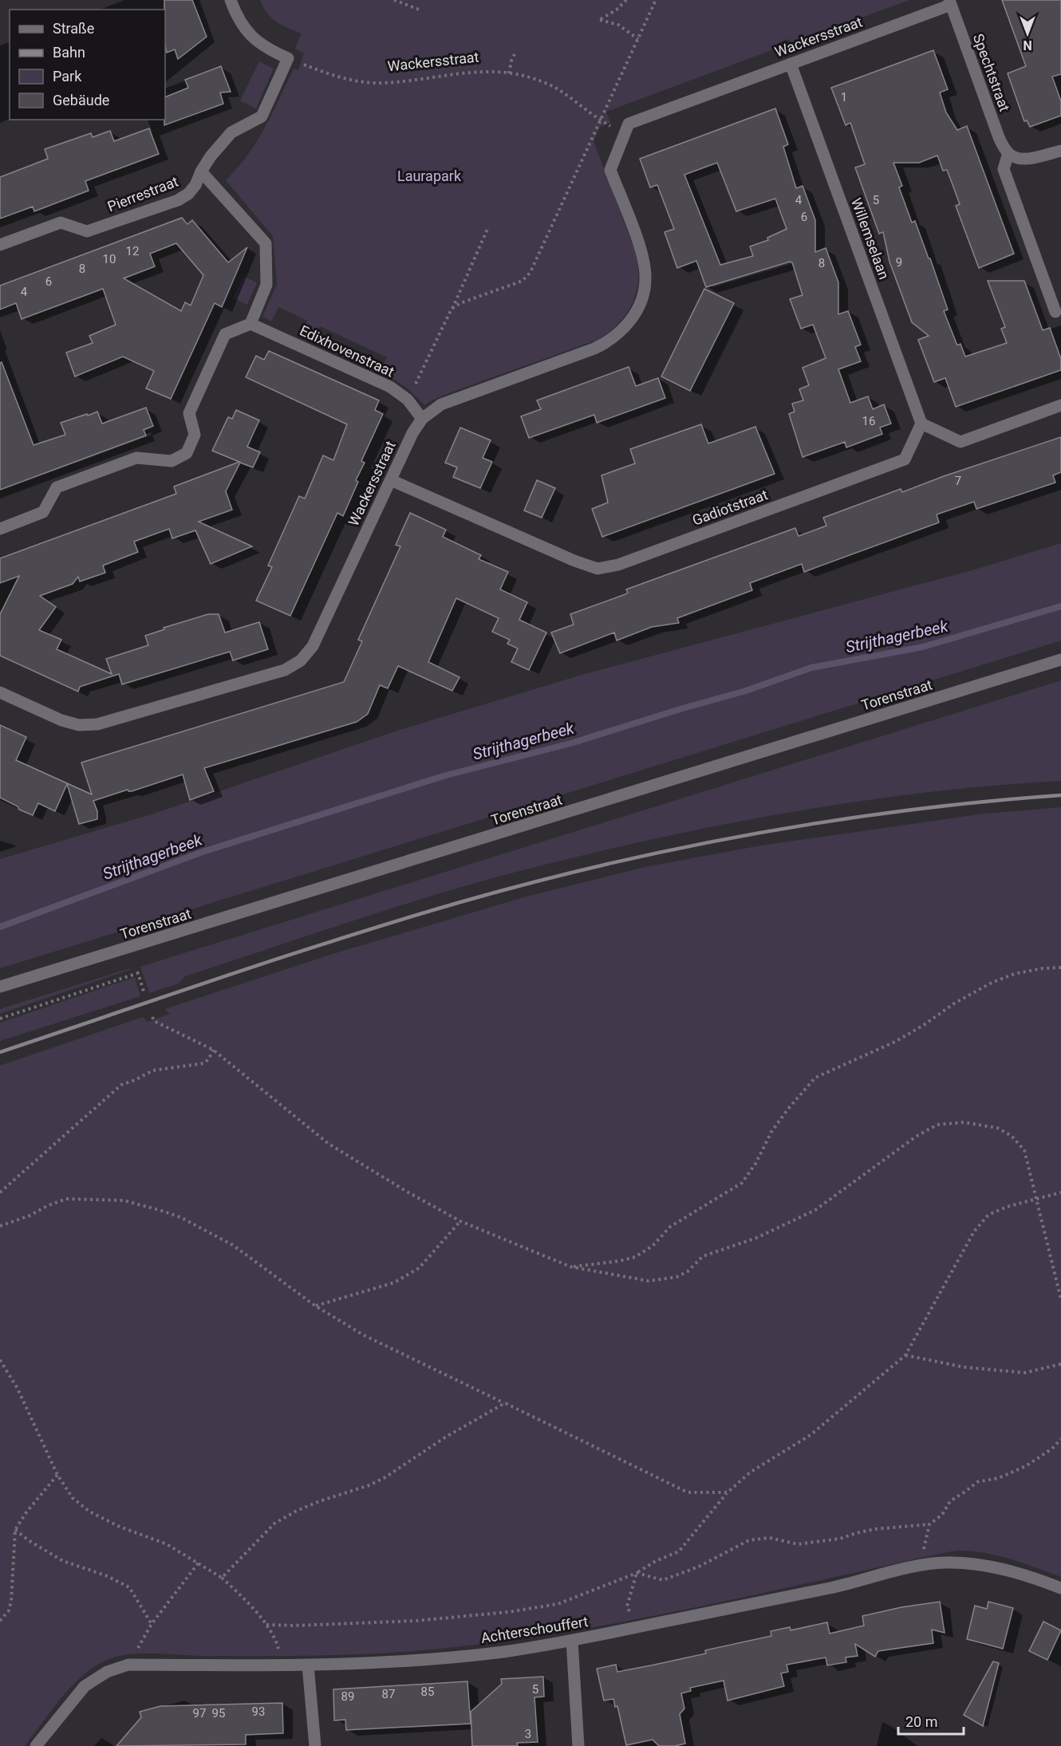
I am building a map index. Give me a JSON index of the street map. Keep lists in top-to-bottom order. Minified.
{"streets":{"street":["Wackersstraat","Spechtstraat","Pierrestraat","Willemselaan","Edixhovenstraat","Gadiotstraat","Torenstraat","Achterschouffert"]},"crossings":[["Wackersstraat","Spechtstraat"],["Wackersstraat","Pierrestraat"],["Wackersstraat","Willemselaan"],["Wackersstraat","Edixhovenstraat"],["Wackersstraat","Gadiotstraat"],["Willemselaan","Gadiotstraat"]],"water":["Strijthagerbeek"],"parks":["Laurapark"],"house_numbers":["1","4","5","6","12","10","9","8","8","6","4","16","7","5","85","87","89","93","97","95","3"],"legend":["Straße","Bahn","Park","Gebäude"],"scale_bar":"20 m","north":"bottom"}
